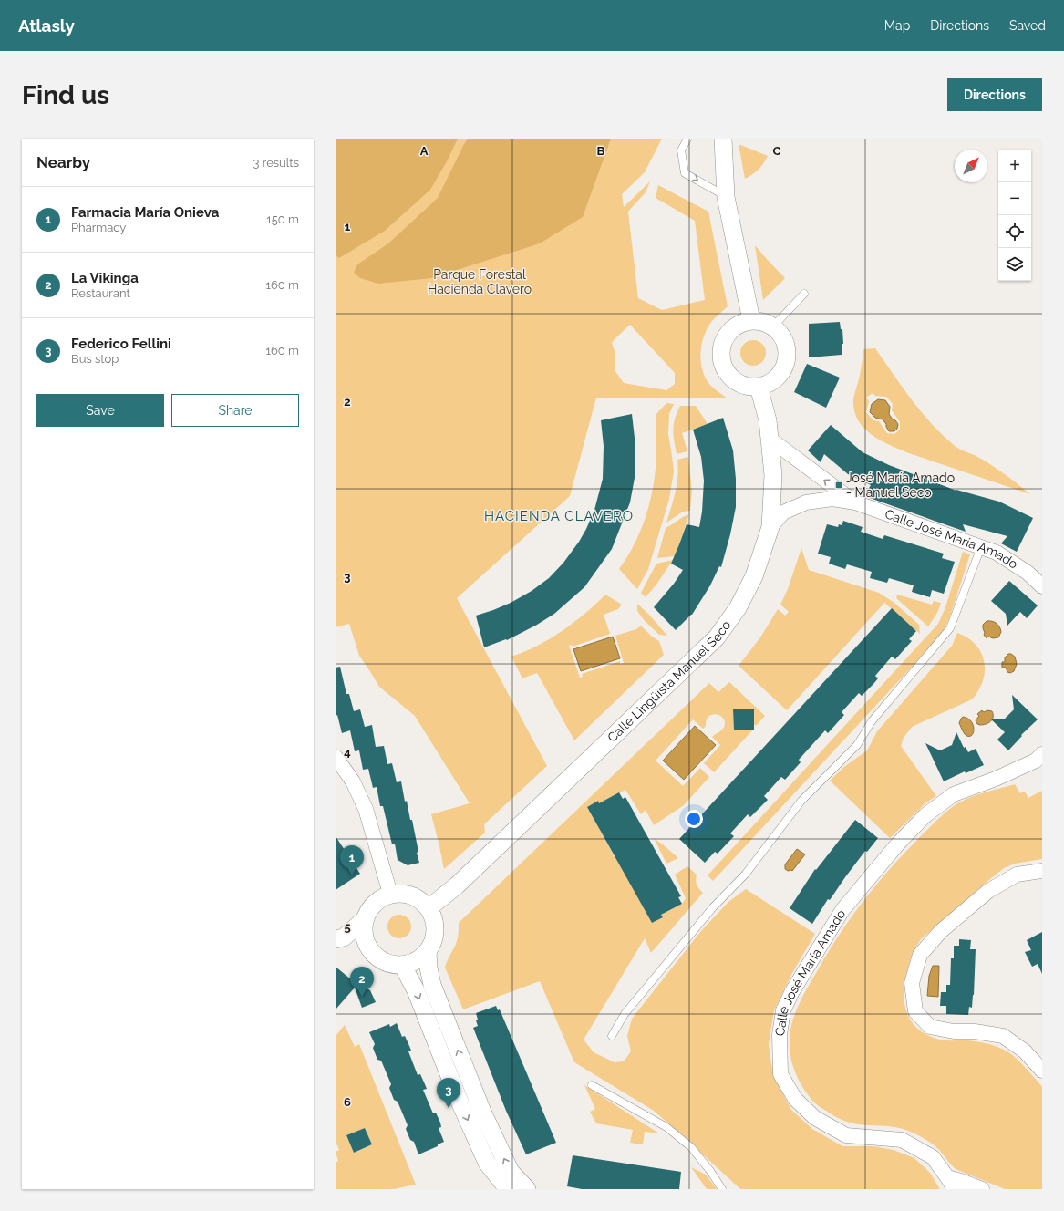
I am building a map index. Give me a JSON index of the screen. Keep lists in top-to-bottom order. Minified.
{"streets":{"street":["Calle José María Amado","Calle Lingüista Manuel Seco"]},"crossings":[["Calle José María Amado","Calle Lingüista Manuel Seco"]],"districts":["HACIENDA CLAVERO"],"parks":["Parque Forestal Hacienda Clavero"],"places":{"transit":["José María Amado - Manuel Seco"]},"north":"top right","page":{"header":"Atlasly","nav":["Map","Directions","Saved"],"buttons":["Directions",["Save","Share"]],"title":"Find us","heading":["Nearby","3 results"],"map_buttons":["+","−"],"list":[{"mark":"1","name":"Farmacia María Onieva","note":"Pharmacy","value":"150 m"},{"mark":"2","name":"La Vikinga","note":"Restaurant","value":"160 m"},{"mark":"3","name":"Federico Fellini","note":"Bus stop","value":"160 m"}],"pins":["1","2","3"]},"grid":{"columns":["A","B","C"],"rows":["1","2","3","4","5","6"]}}
